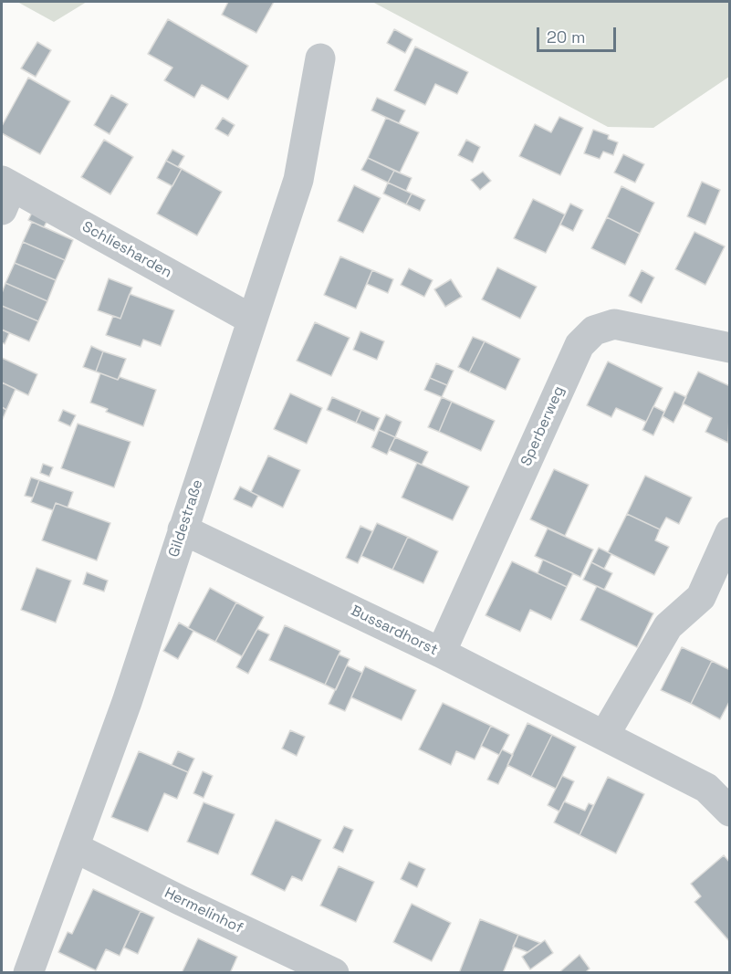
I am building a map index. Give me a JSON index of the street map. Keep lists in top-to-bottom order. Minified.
{"streets":{"street":["Schliesharden","Sperberweg","Gildestraße","Bussardhorst","Hermelinhof"]},"crossings":[["Schliesharden","Gildestraße"],["Sperberweg","Bussardhorst"],["Gildestraße","Bussardhorst"],["Gildestraße","Hermelinhof"]],"scale_bar":"20 m"}
